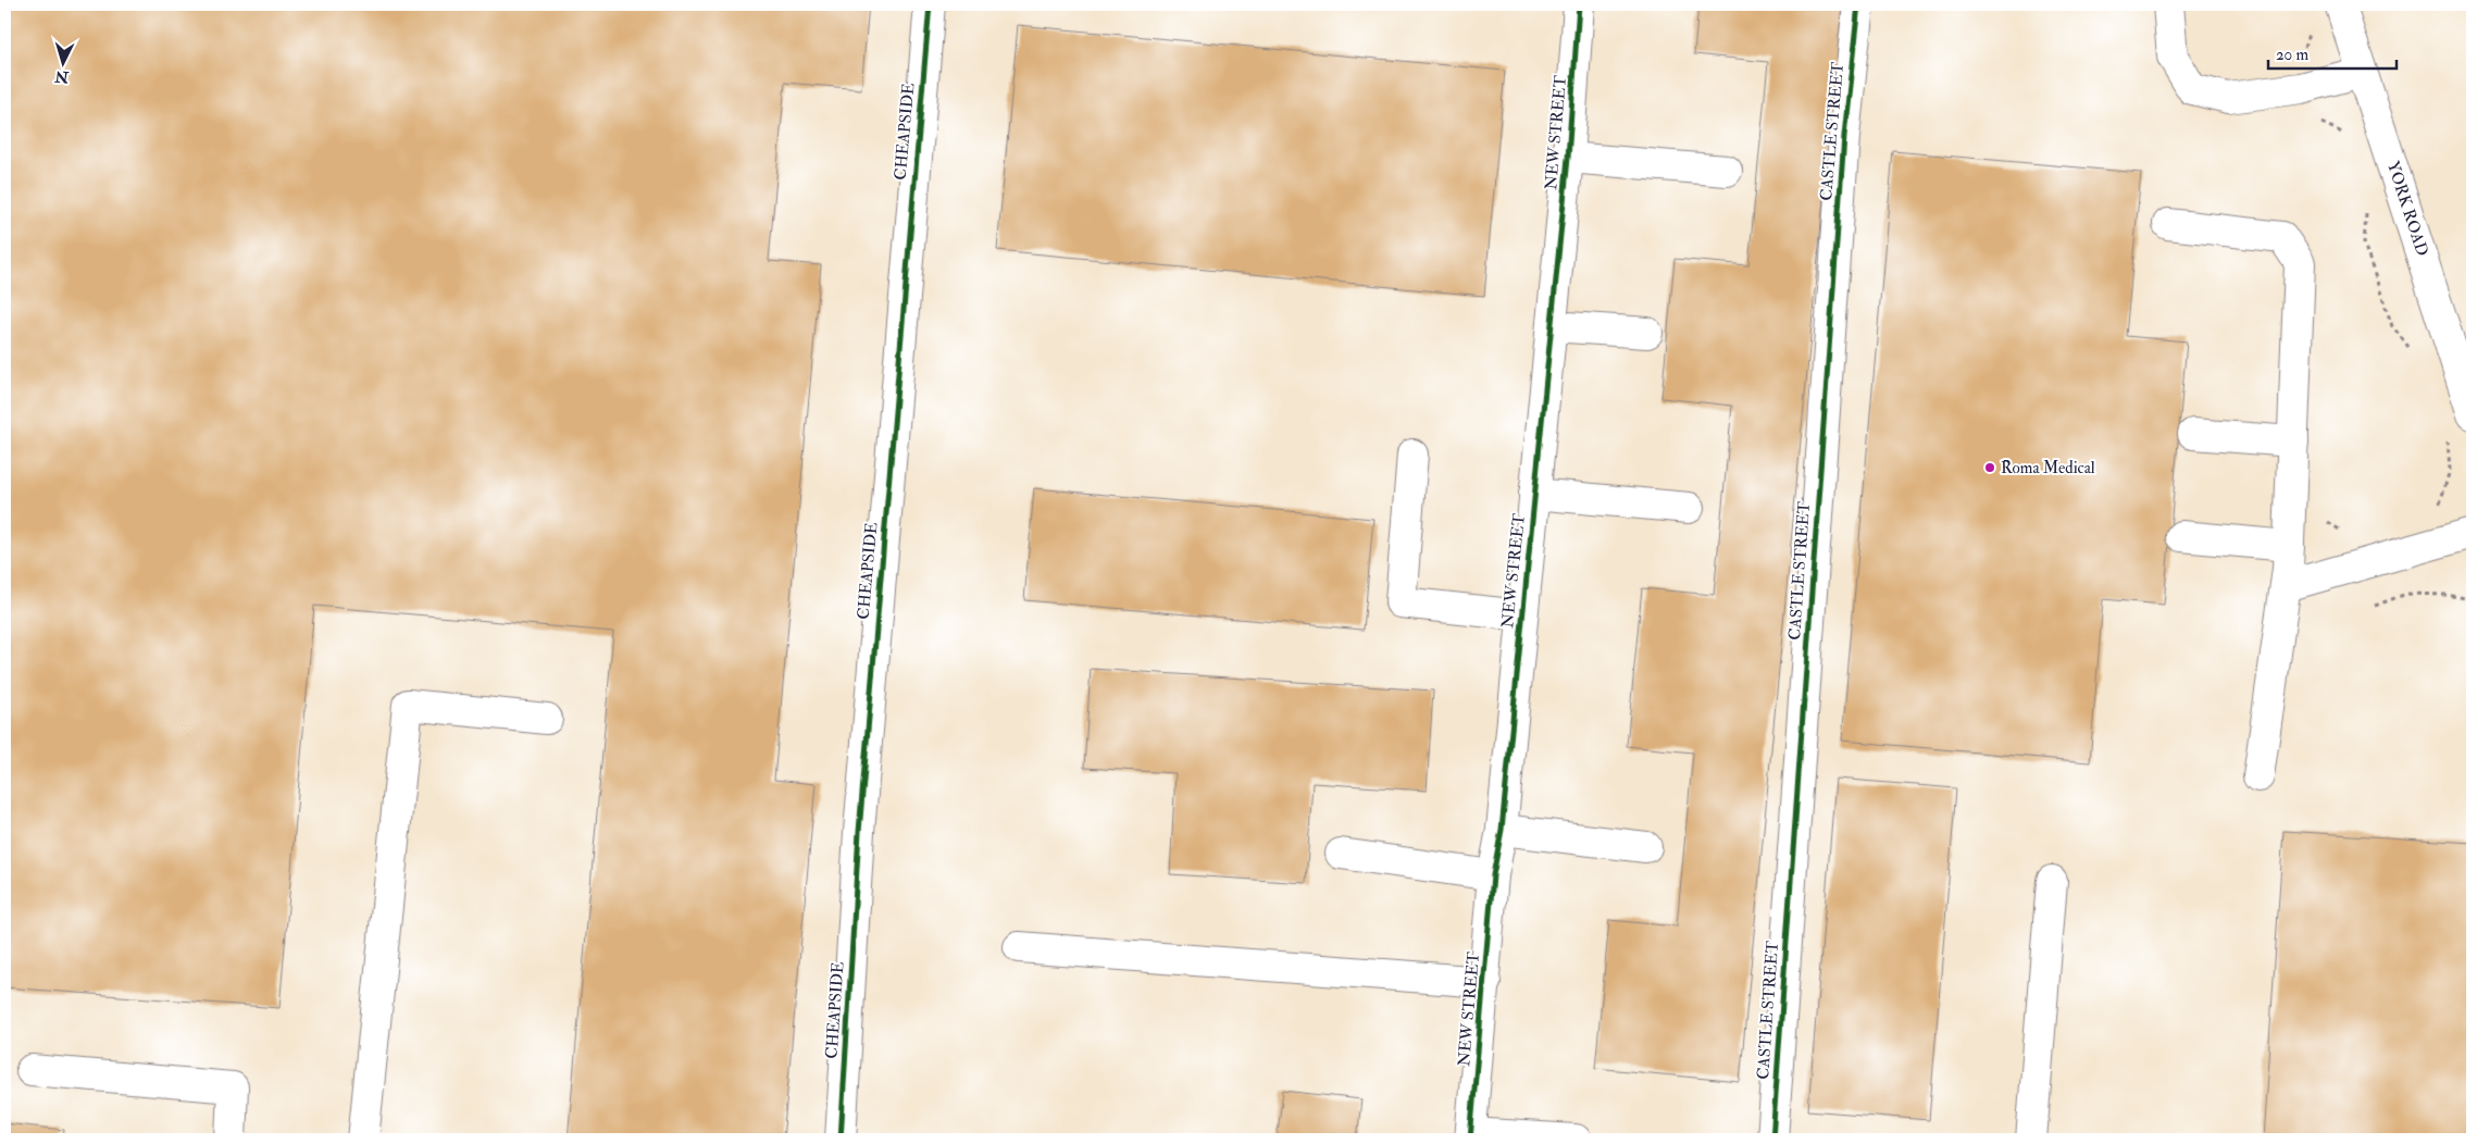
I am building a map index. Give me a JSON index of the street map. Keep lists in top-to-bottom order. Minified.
{"streets":{"street":["CHEAPSIDE","CASTLE STREET","NEW STREET","YORK ROAD"]},"places":["Roma Medical"],"scale_bar":"20 m","north":"bottom"}
